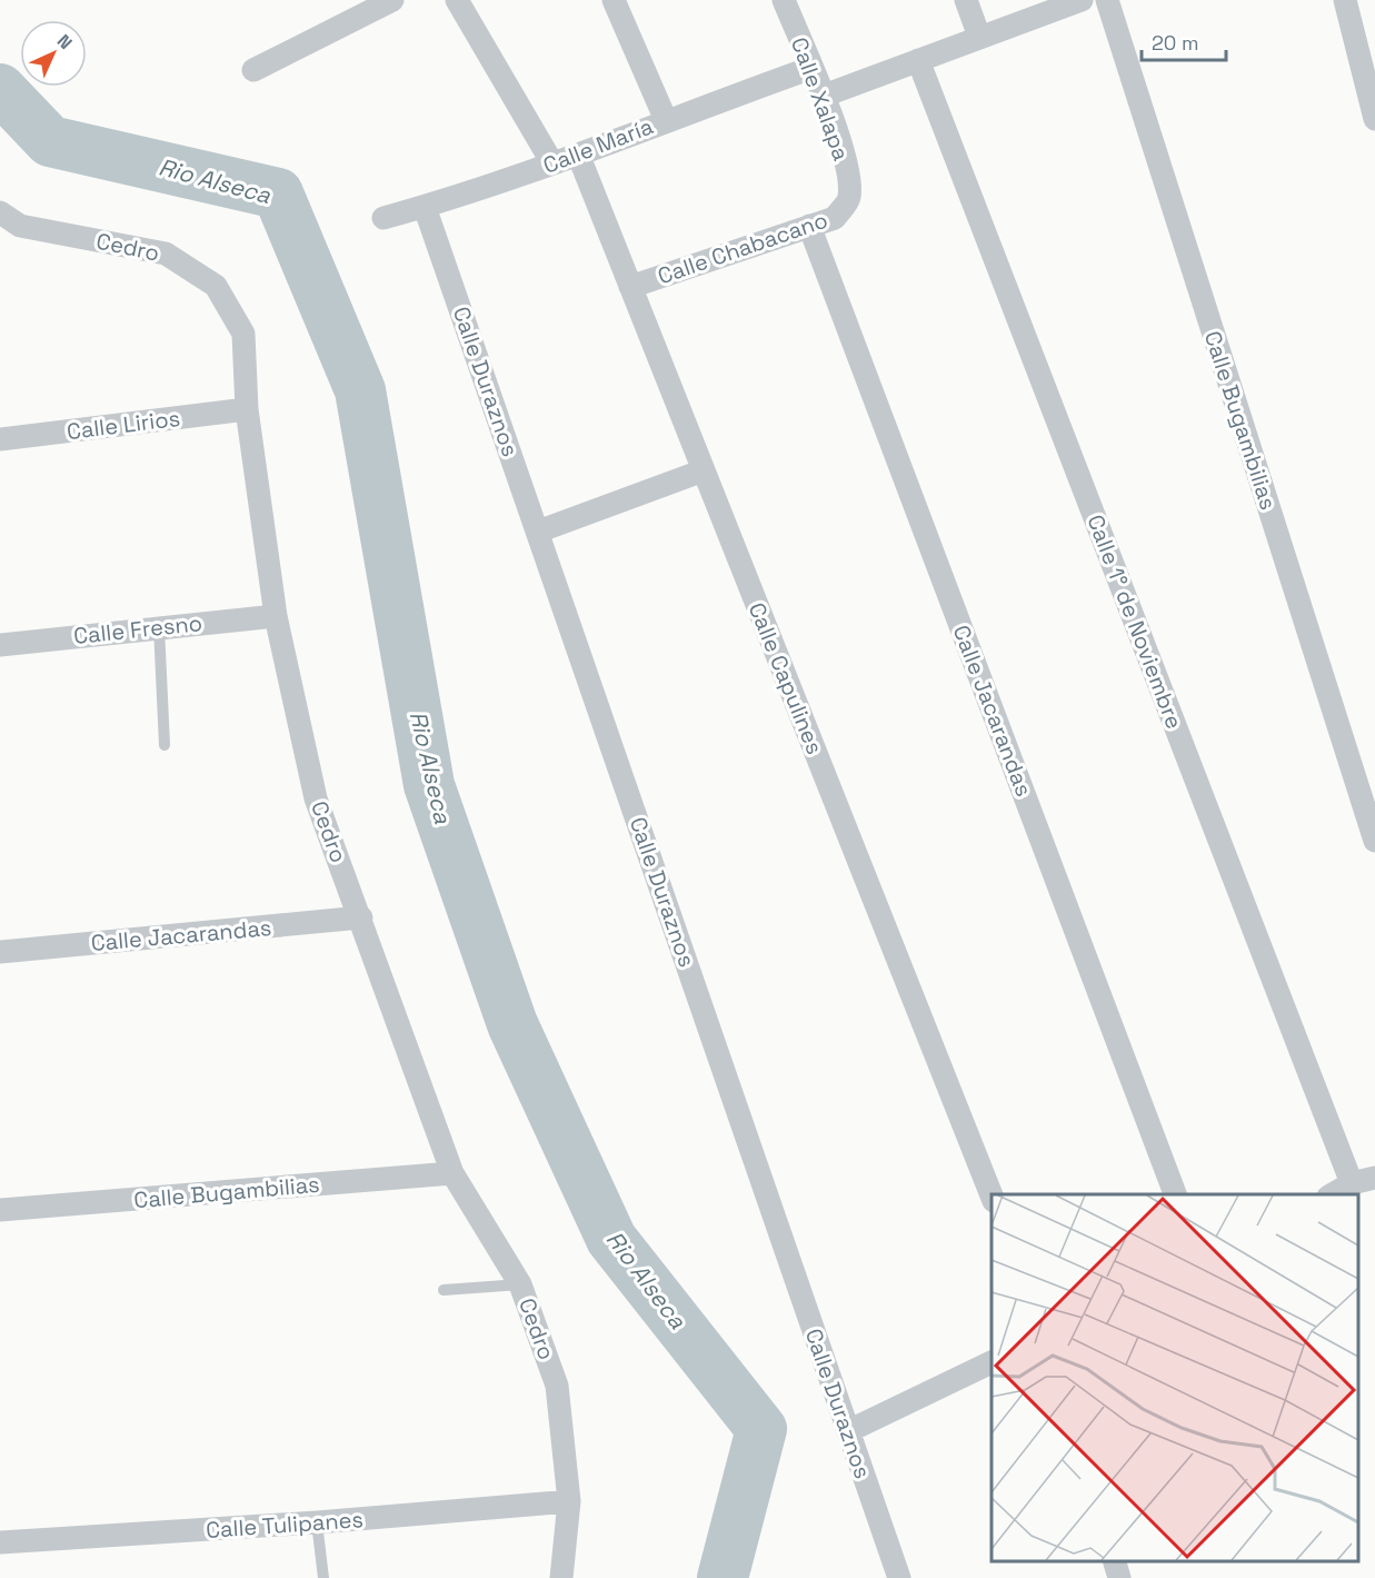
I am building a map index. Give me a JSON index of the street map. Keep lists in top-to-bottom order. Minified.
{"streets":{"street":["Calle Xalapa","Calle María","Cedro","Calle Chabacano","Calle Duraznos","Calle Bugambilias","Calle Lirios","Calle 1° de Noviembre","Calle Fresno","Calle Capulines","Calle Jacarandas","Calle Tulipanes"]},"crossings":[["Calle Xalapa","Calle María"],["Calle Xalapa","Calle Chabacano"],["Calle María","Calle Duraznos"],["Calle María","Calle Capulines"],["Cedro","Calle Bugambilias"],["Cedro","Calle Lirios"],["Cedro","Calle Fresno"],["Cedro","Calle Jacarandas"],["Cedro","Calle Tulipanes"],["Calle Chabacano","Calle Capulines"],["Calle Chabacano","Calle Jacarandas"]],"water":["Rio Alseca"],"scale_bar":"20 m","north":"top right"}
